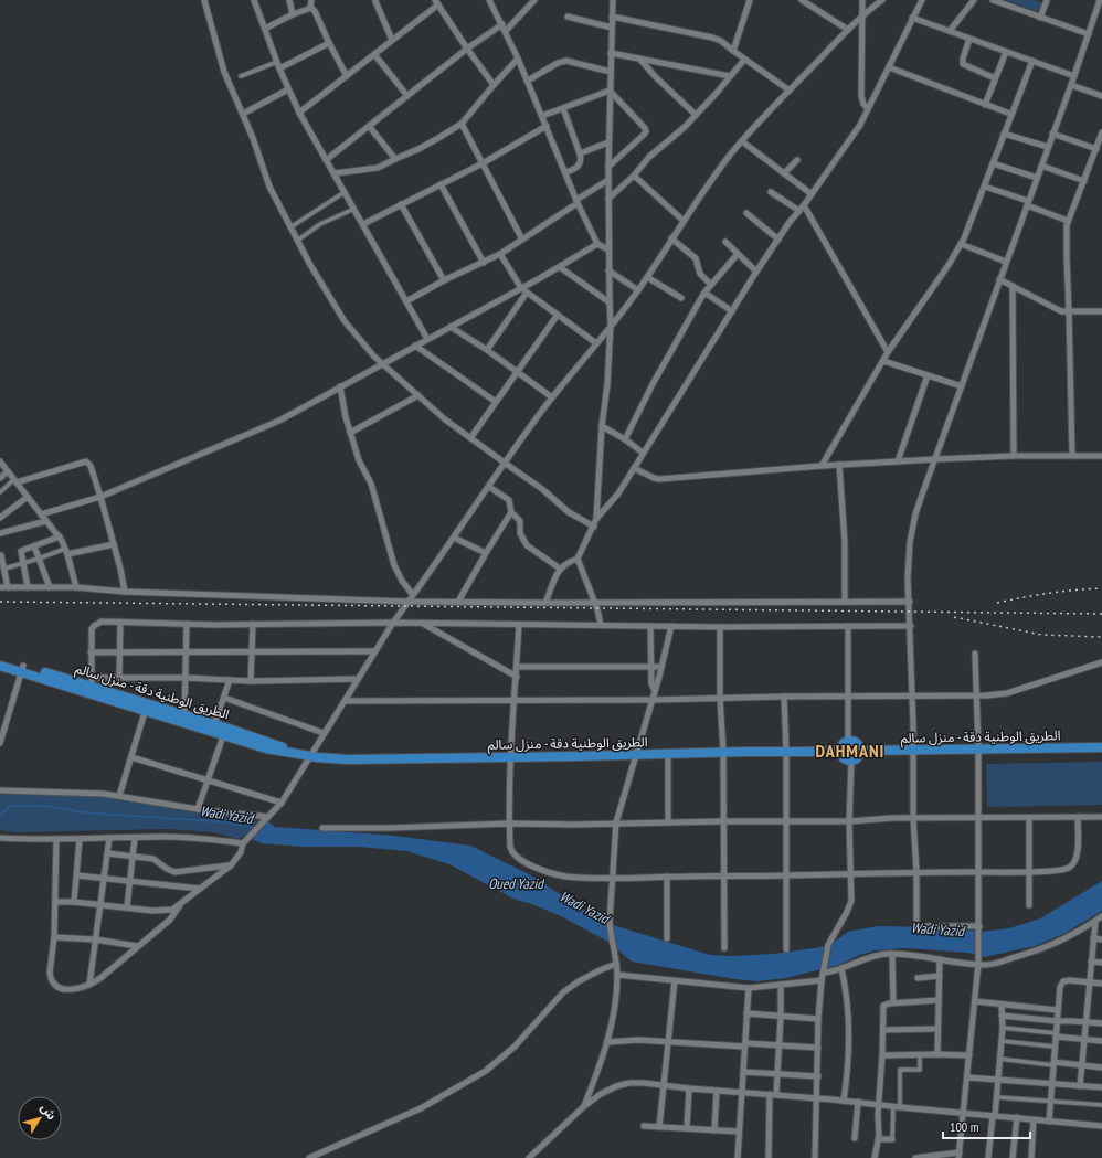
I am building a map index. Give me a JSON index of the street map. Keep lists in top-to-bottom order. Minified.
{"streets":{"main road":["الطريق الوطنية دقة - منزل سالم"]},"districts":["DAHMANI"],"water":["Wadi Yazid","Oued Yazid"],"scale_bar":"100 m","north":"top right"}
